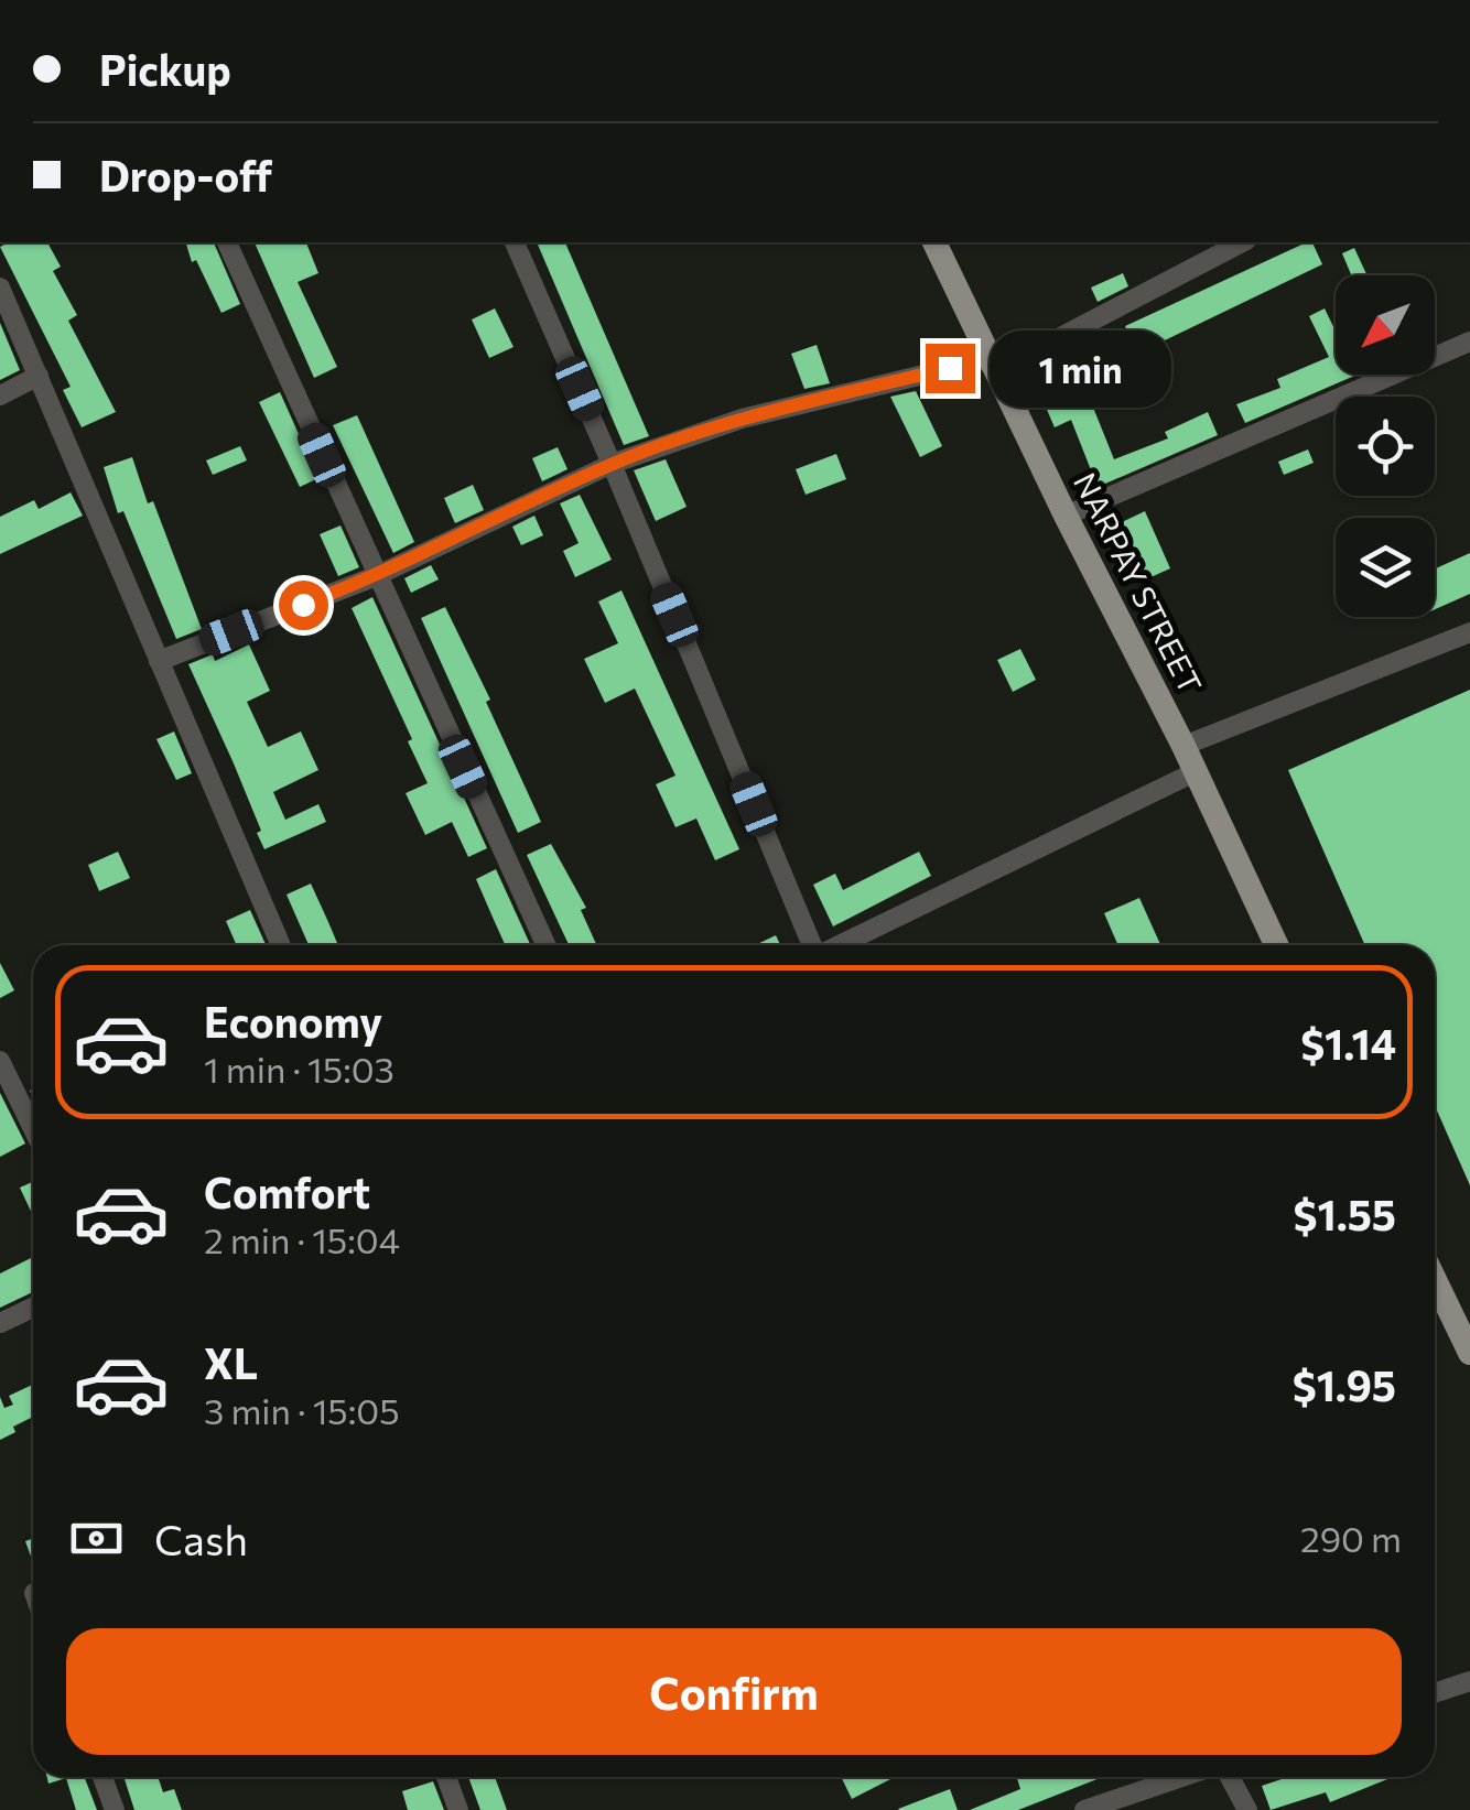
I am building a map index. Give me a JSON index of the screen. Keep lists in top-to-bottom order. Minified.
{"streets":{"main road":["NARPAY STREET"]},"north":"bottom left","page":{"banner":["Pickup","Drop-off"],"bubble":"1 min","list":[{"name":"Economy","note":"1 min · 15:03","value":"$1.14"},{"name":"Comfort","note":"2 min · 15:04","value":"$1.55"},{"name":"XL","note":"3 min · 15:05","value":"$1.95"}],"pay":["Cash","290 m"],"buttons":"Confirm"}}
